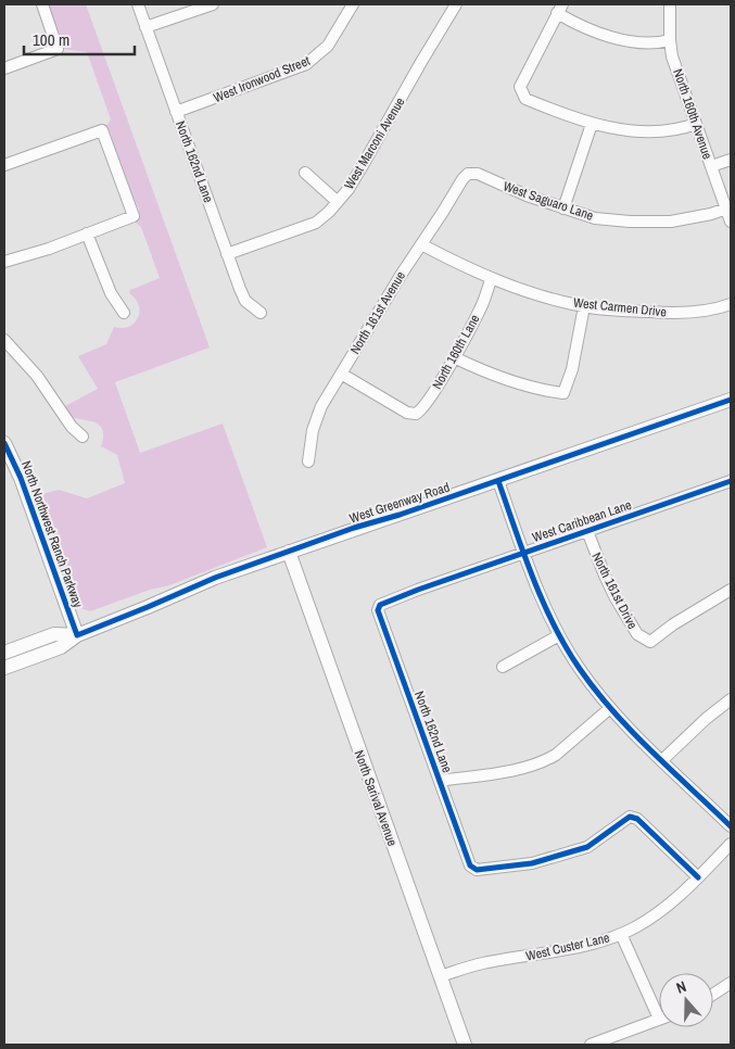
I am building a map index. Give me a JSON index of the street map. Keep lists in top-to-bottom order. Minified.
{"streets":{"main road":["West Greenway Road","North Northwest Ranch Parkway","North Sarival Avenue"],"street":["West Ironwood Street","North 160th Avenue","West Marconi Avenue","North 162nd Lane","West Saguaro Lane","West Carmen Drive","North 161st Avenue","North 160th Lane","West Caribbean Lane","North 161st Drive","West Custer Lane"]},"crossings":[["West Ironwood Street","North 162nd Lane"],["North 160th Avenue","West Saguaro Lane"],["West Marconi Avenue","North 162nd Lane"],["North 162nd Lane","West Caribbean Lane"],["North 162nd Lane","West Custer Lane"],["West Saguaro Lane","North 161st Avenue"],["West Carmen Drive","North 161st Avenue"],["West Carmen Drive","North 160th Lane"],["North 161st Avenue","North 160th Lane"],["West Greenway Road","North Northwest Ranch Parkway"],["West Greenway Road","North Sarival Avenue"],["West Caribbean Lane","North 161st Drive"],["North Sarival Avenue","West Custer Lane"]],"scale_bar":"100 m","north":"top"}
